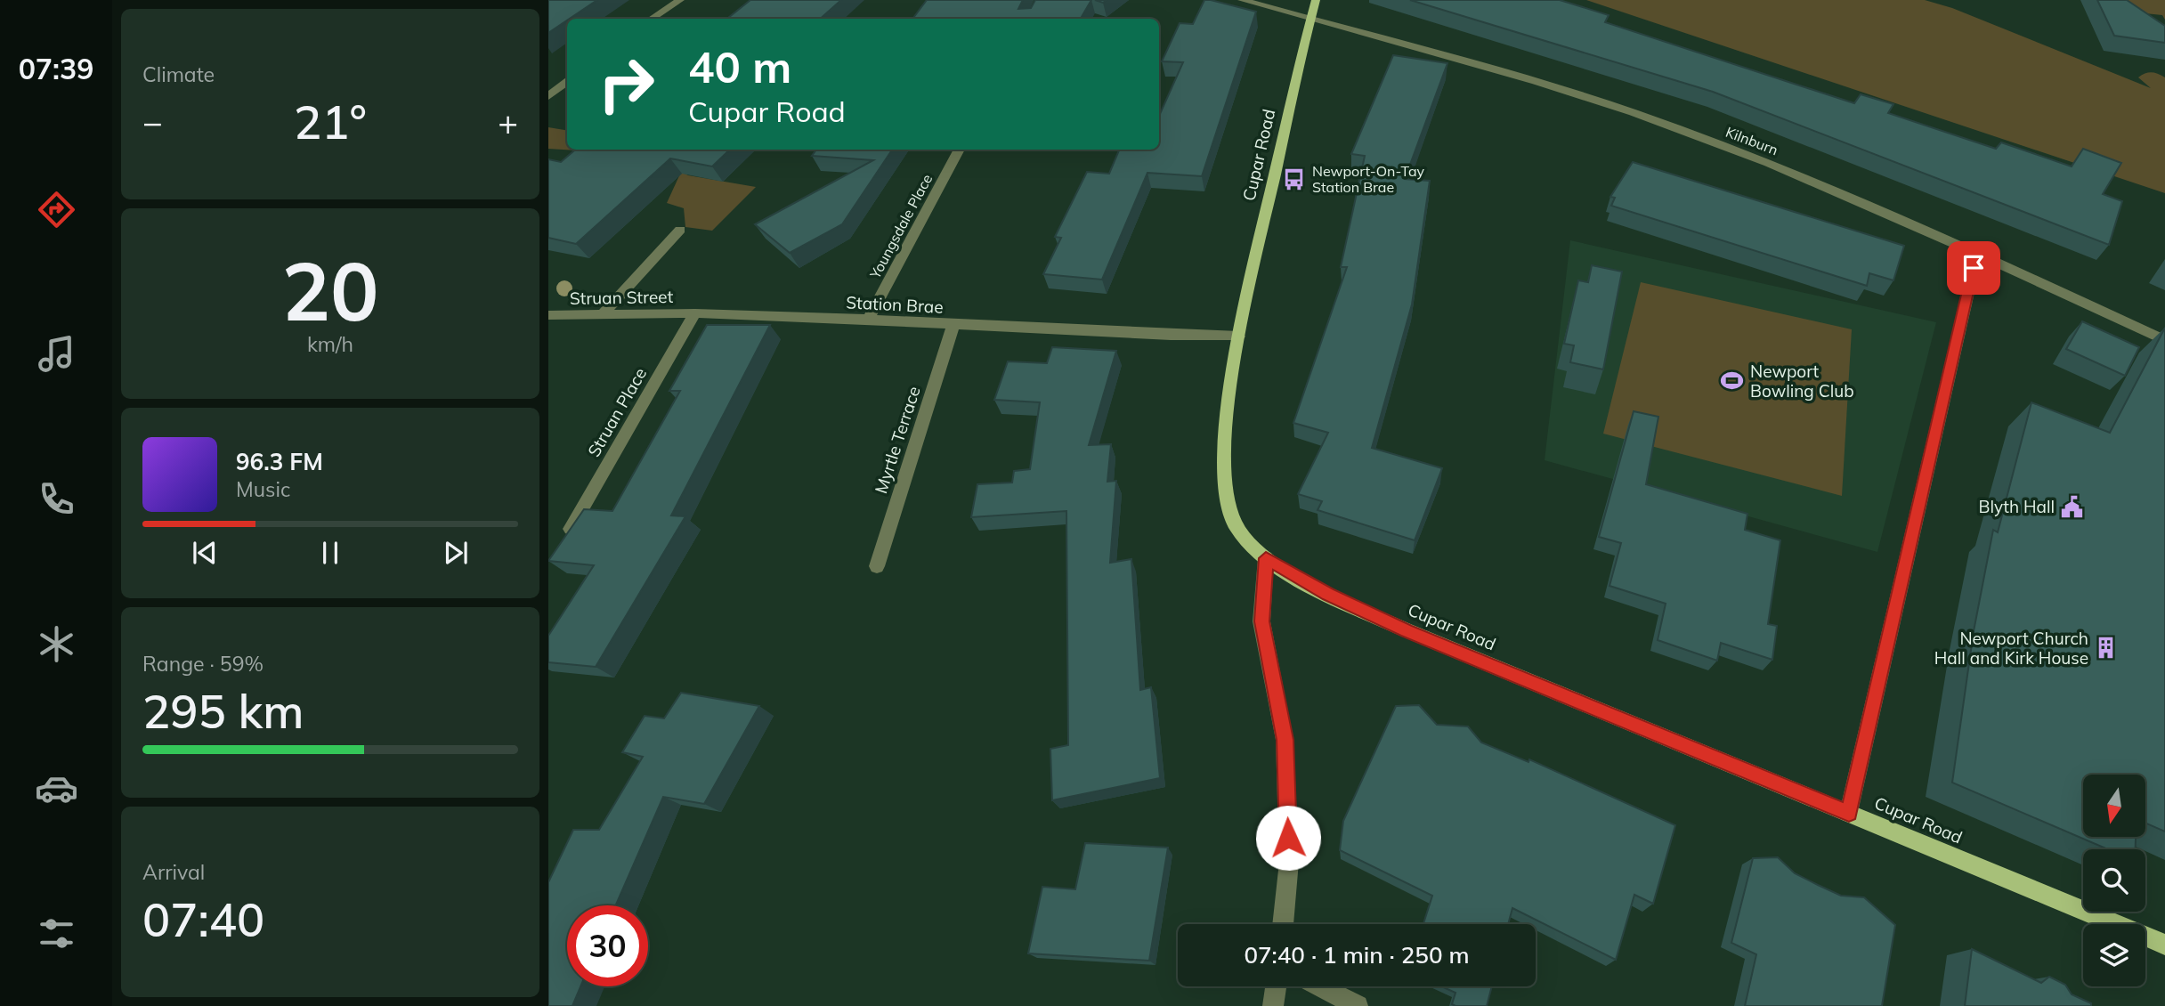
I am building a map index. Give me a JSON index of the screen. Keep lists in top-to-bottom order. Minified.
{"streets":{"main road":["Cupar Road"],"street":["Kilnburn","Youngsdale Place","Struan Street","Station Brae","Struan Place","Myrtle Terrace"]},"crossings":[["Kilnburn","Cupar Road"],["Cupar Road","Station Brae"],["Youngsdale Place","Station Brae"],["Struan Street","Station Brae"],["Struan Street","Struan Place"],["Station Brae","Struan Place"],["Station Brae","Myrtle Terrace"]],"places":{"bus stop":["Newport-On-Tay Station Brae"],"sports":["Newport Bowling Club"],"public building":["Blyth Hall"],"building":["Newport Church Hall and Kirk House"]},"north":"bottom","page":{"tabs":"07:39","tile":["Climate",["20","km/h"],["Range · 59%","295 km"],["Arrival","07:40"]],"turn":["40 m","Cupar Road"],"heat":["−","21°","+"],"song":["96.3 FM","Music"],"limit":"30","trip":"07:40 · 1 min · 250 m"}}
